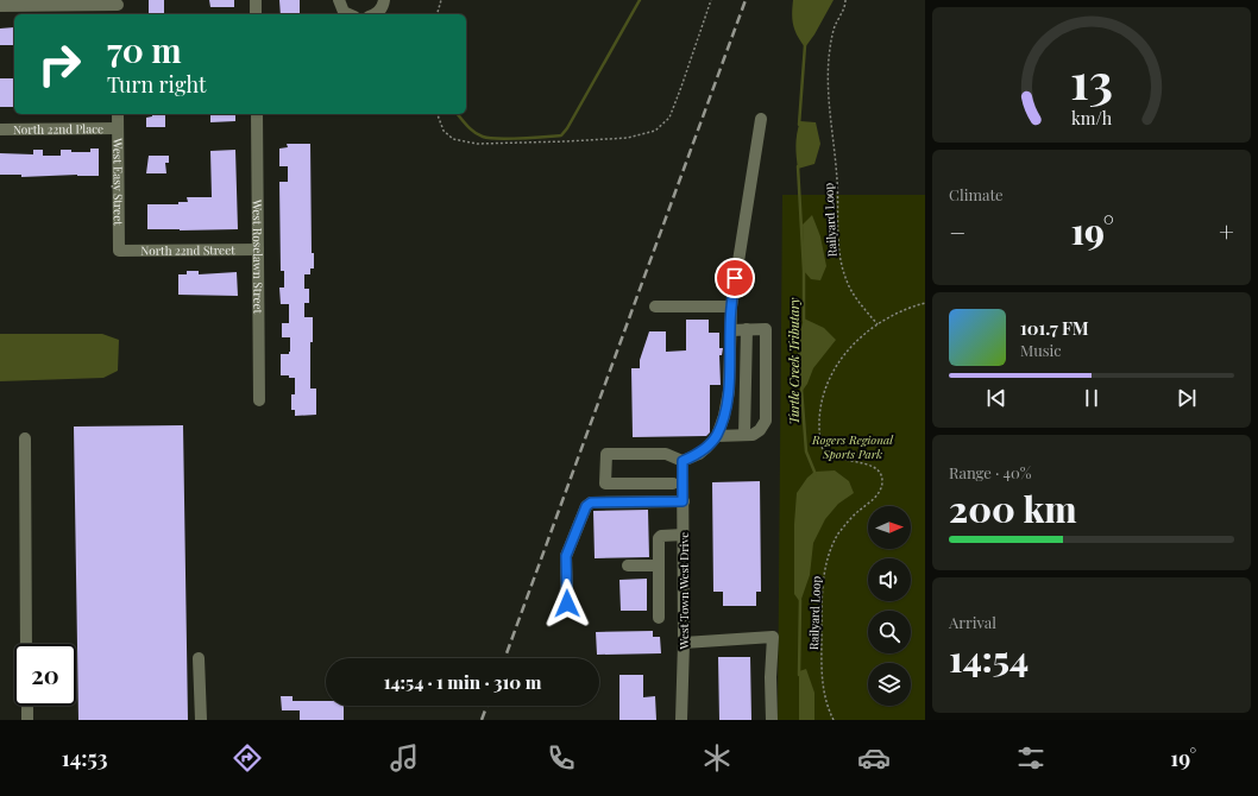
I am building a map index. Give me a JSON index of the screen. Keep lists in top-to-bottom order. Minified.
{"streets":{"street":["North 22nd Place","West Easy Street","North 22nd Street","West Roselawn Street","West Town West Drive"],"path":["Railyard Loop"]},"crossings":[["North 22nd Place","West Easy Street"],["West Easy Street","North 22nd Street"],["North 22nd Street","West Roselawn Street"]],"water":["Turtle Creek Tributary"],"parks":["Rogers Regional Sports Park"],"north":"right","page":{"turn":["70 m","Turn right"],"tile":["Climate",["Range · 40%","200 km"],["Arrival","14:54"]],"heat":["−","19°","+"],"song":["101.7 FM","Music"],"limit":"20","trip":"14:54 · 1 min · 310 m","tabs":["14:53","19°"],"gauge":["13","km/h"]}}
